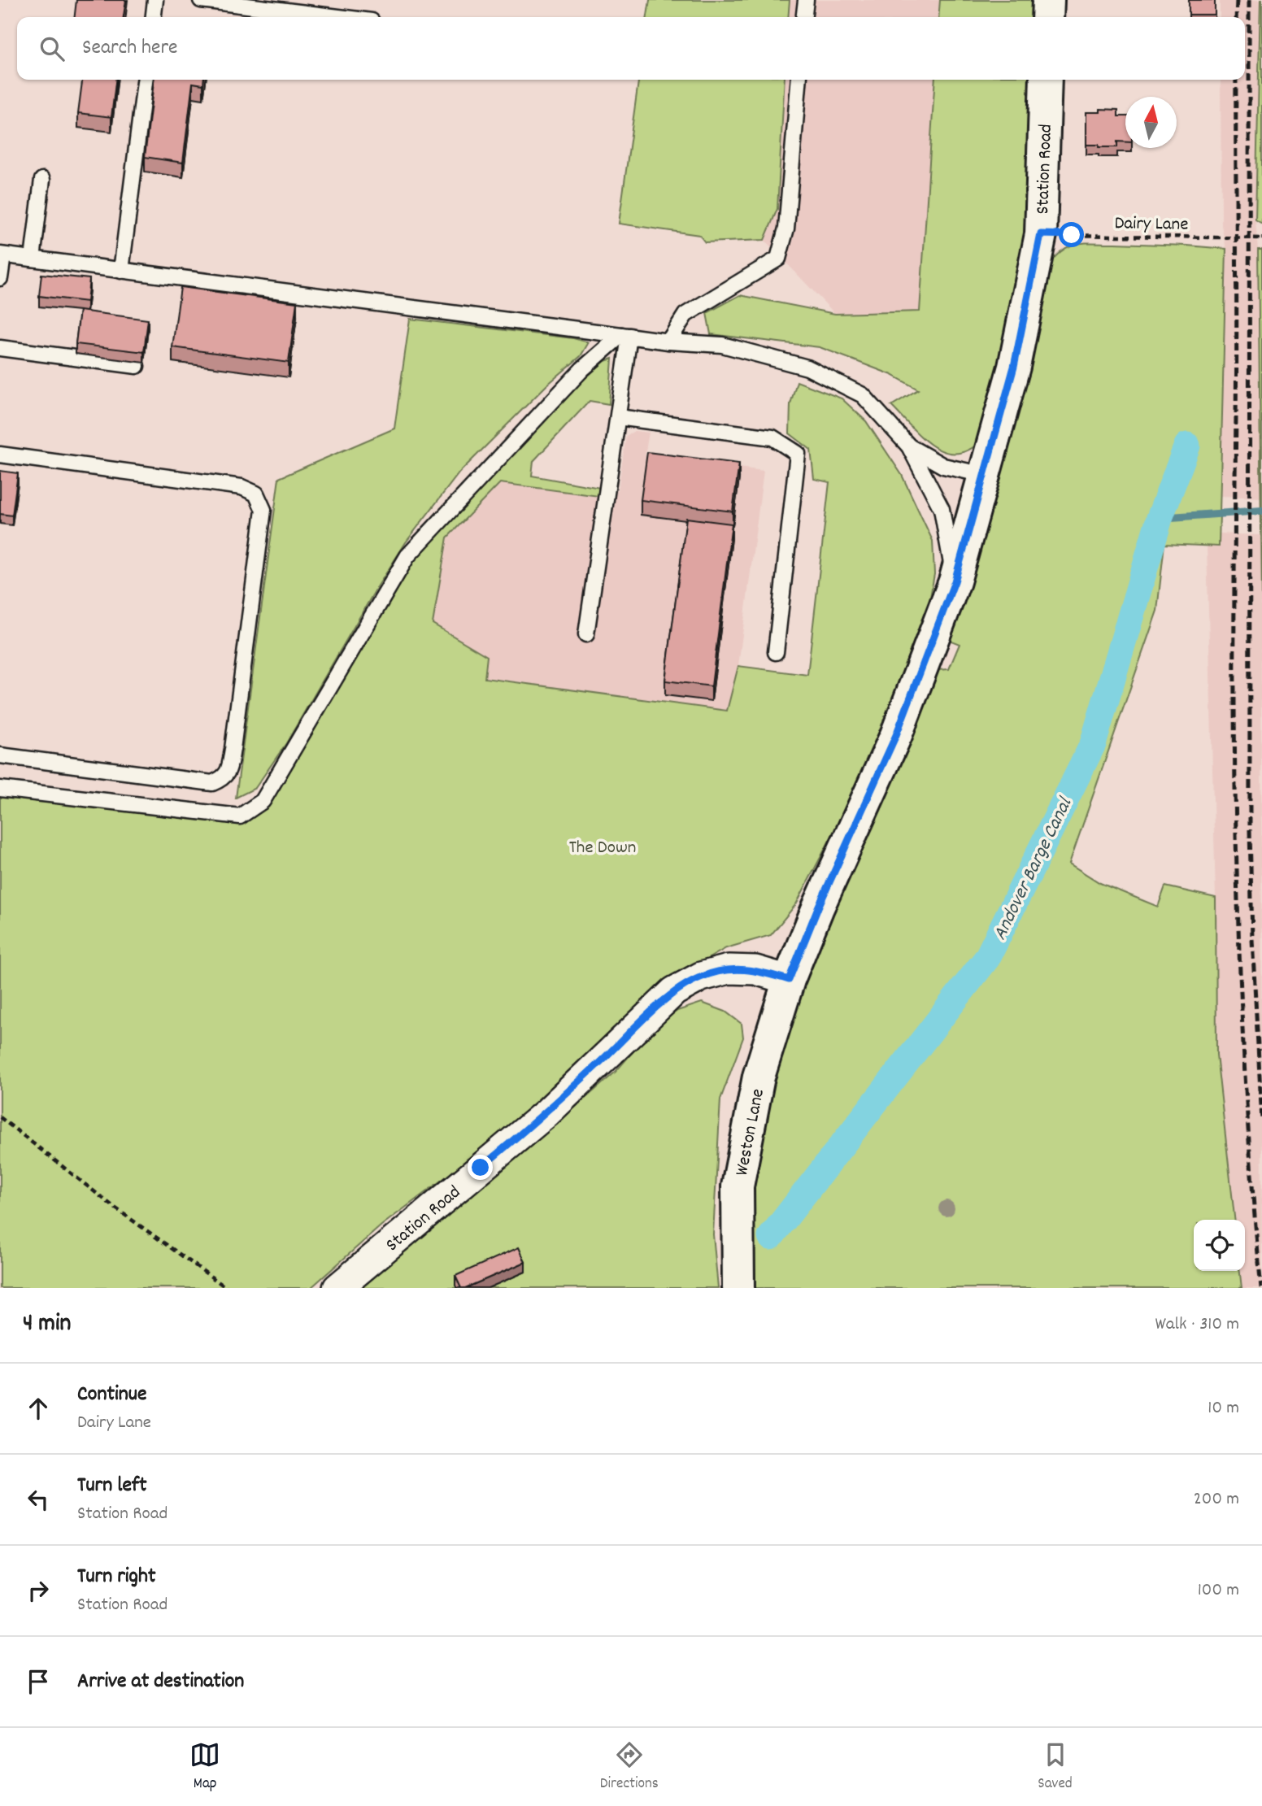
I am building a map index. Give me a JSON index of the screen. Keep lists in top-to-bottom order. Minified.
{"streets":{"street":["Station Road","Weston Lane"],"path":["Dairy Lane"]},"crossings":[["Station Road","Dairy Lane"],["Station Road","Weston Lane"]],"water":["Andover Barge Canal"],"parks":["The Down"],"north":"top","page":{"search":"Search here","heading":["4 min","Walk · 310 m"],"list":[["Continue","Dairy Lane","10 m"],["Turn left","Station Road","200 m"],["Turn right","Station Road","100 m"],"Arrive at destination"],"nav":["Map","Directions","Saved"]}}
